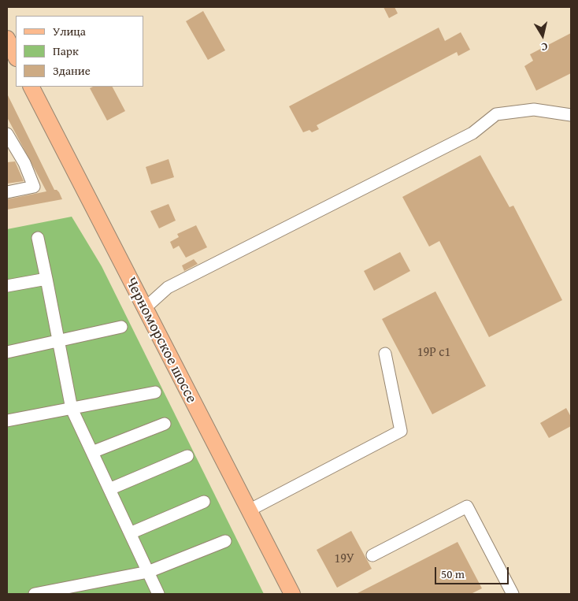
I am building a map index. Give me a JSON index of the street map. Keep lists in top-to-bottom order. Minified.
{"streets":{"main road":["Черноморское шоссе"]},"house_numbers":["19Р с1","19У"],"legend":["Улица","Парк","Здание"],"scale_bar":"50 m","north":"bottom"}
